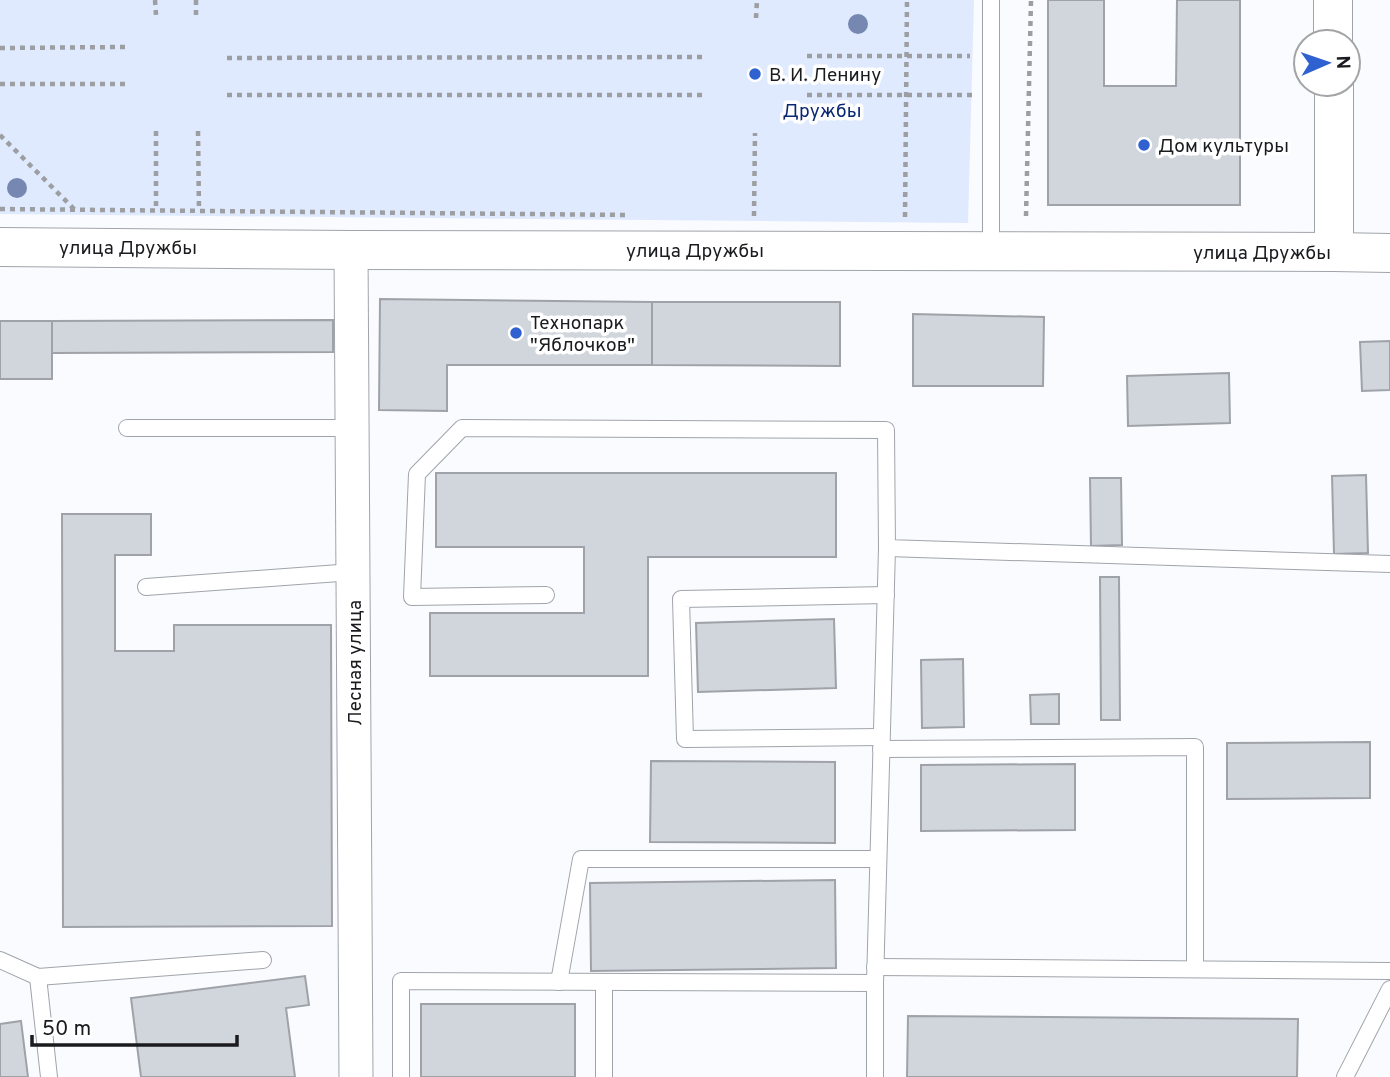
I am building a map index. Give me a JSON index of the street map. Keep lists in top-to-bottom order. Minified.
{"streets":{"main road":["улица Дружбы"],"street":["Лесная улица"]},"crossings":[["улица Дружбы","Лесная улица"]],"parks":["Дружбы"],"places":["В. И. Ленину","Дом культуры","Технопарк \"Яблочков\""],"scale_bar":"50 m","north":"right"}
